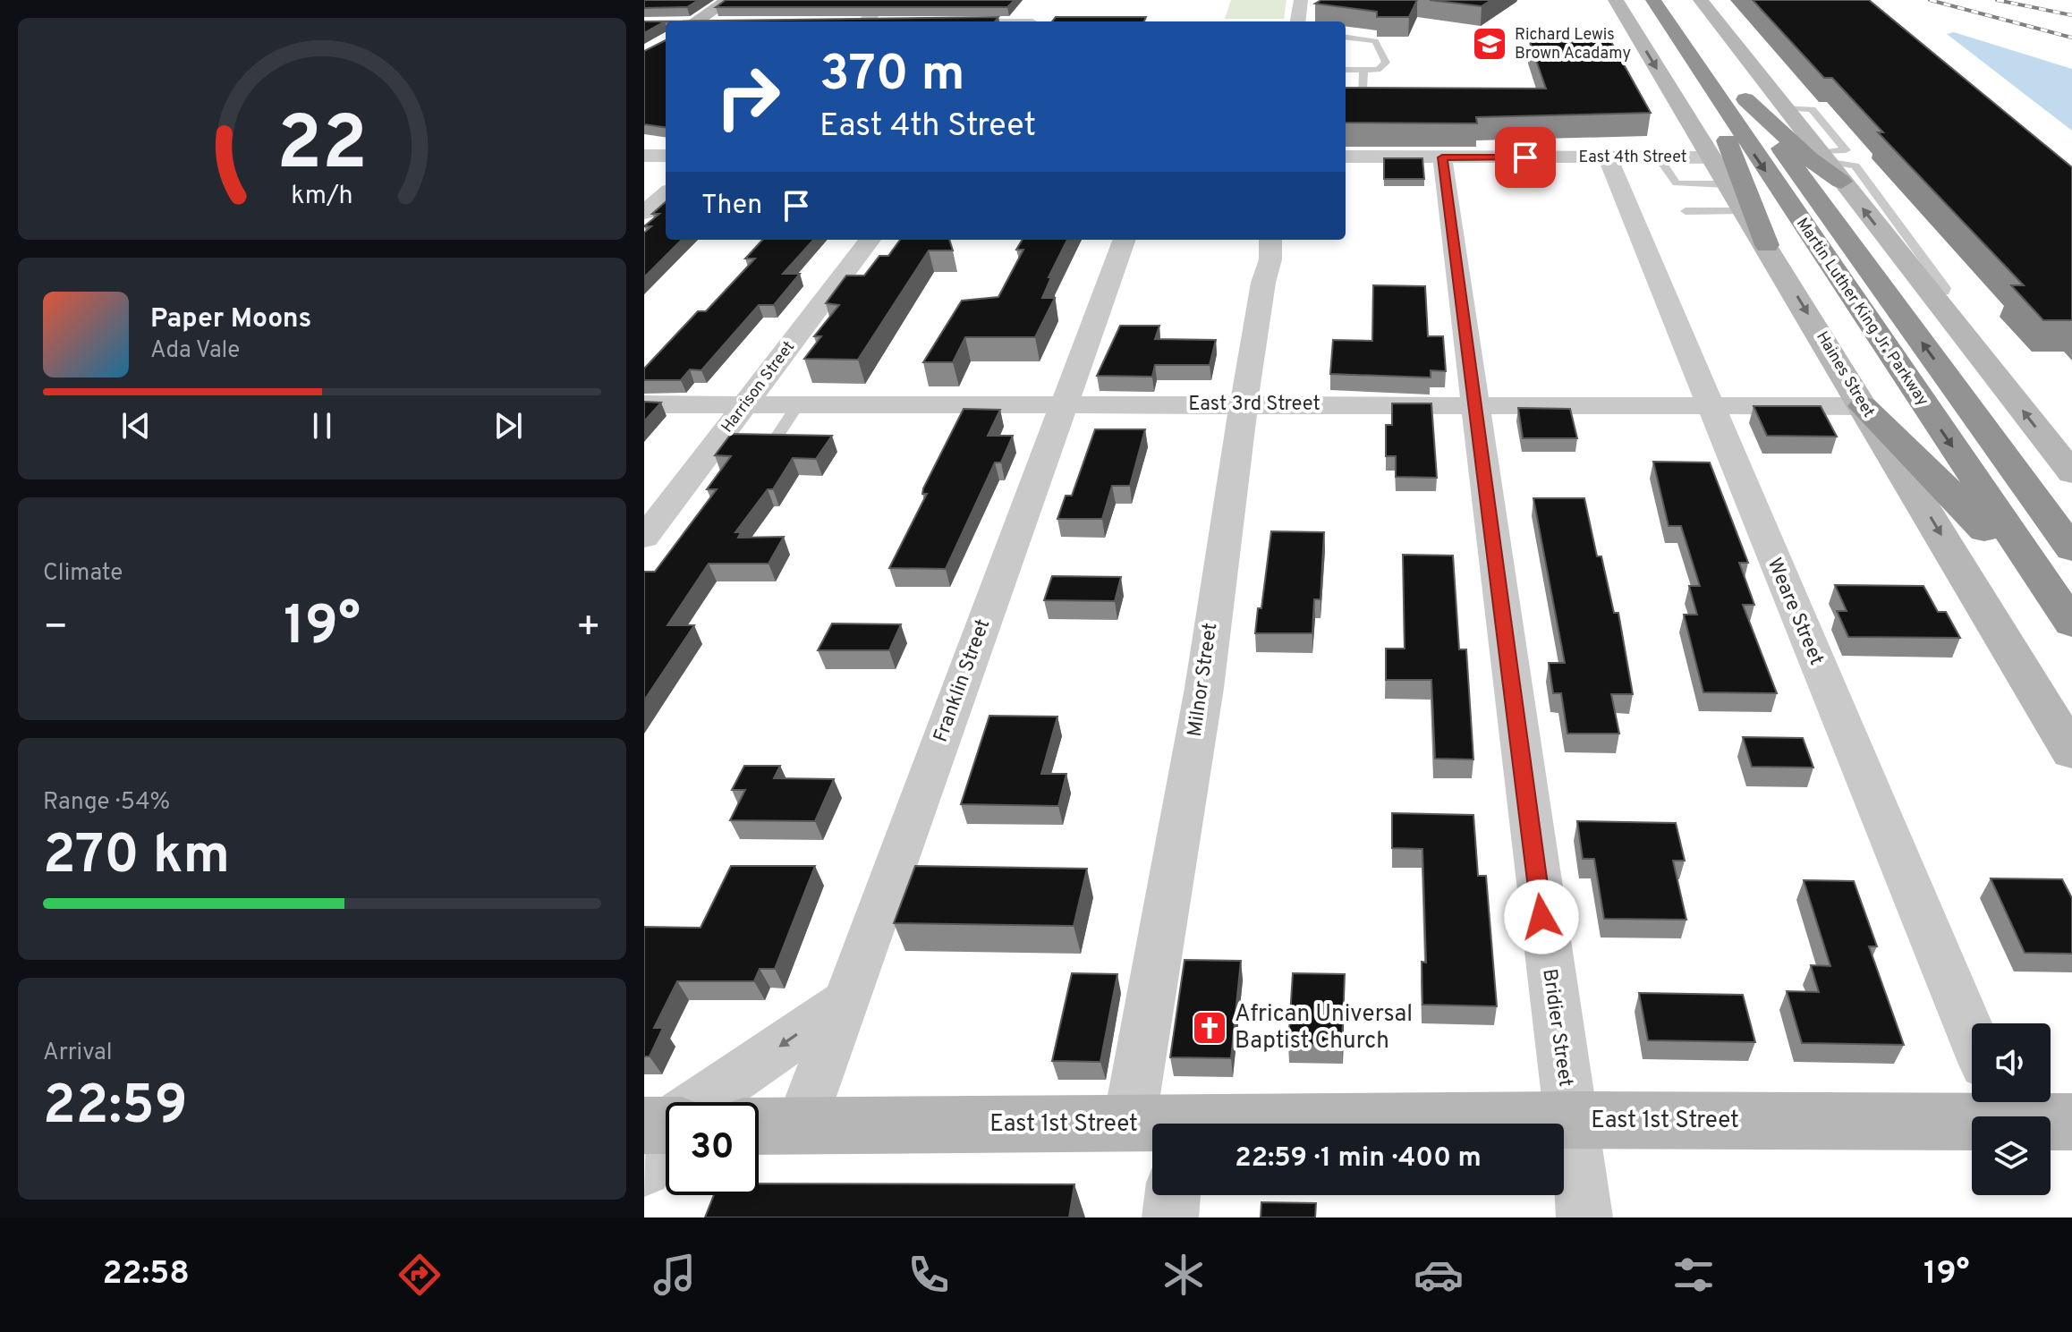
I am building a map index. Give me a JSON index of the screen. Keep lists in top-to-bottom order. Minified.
{"streets":{"highway":["Martin Luther King Jr. Parkway"],"street":["East 4th Street","Haines Street","Harrison Street","East 3rd Street","Weare Street","Milnor Street","Franklin Street","Bridier Street","East 1st Street"]},"crossings":[["East 4th Street","Haines Street"],["East 4th Street","Weare Street"],["East 4th Street","Bridier Street"],["Haines Street","East 3rd Street"],["Harrison Street","East 3rd Street"],["East 3rd Street","Weare Street"],["East 3rd Street","Milnor Street"],["East 3rd Street","Franklin Street"],["East 3rd Street","Bridier Street"],["Franklin Street","East 1st Street"],["Bridier Street","East 1st Street"]],"places":{"school or university":["Richard Lewis Brown Acadamy"],"church":["African Universal Baptist Church"]},"page":{"turn":["370 m","East 4th Street"],"then":"Then","song":["Paper Moons","Ada Vale"],"tile":["Climate",["Range · 54%","270 km"],["Arrival","22:59"]],"heat":["−","19°","+"],"limit":"30","trip":"22:59 · 1 min · 400 m","tabs":["22:58","19°"],"gauge":["22","km/h"]}}
